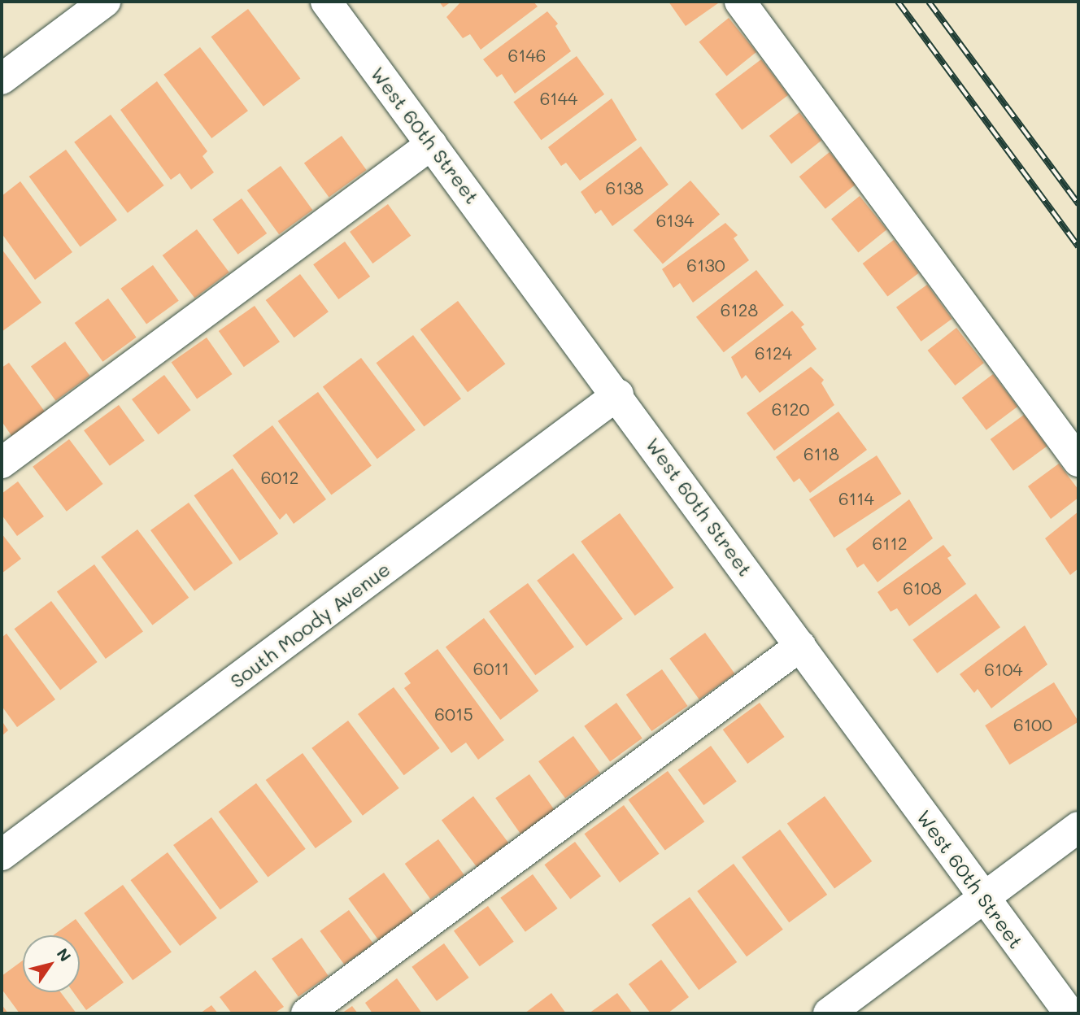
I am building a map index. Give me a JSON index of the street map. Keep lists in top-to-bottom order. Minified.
{"streets":{"street":["West 60th Street","South Moody Avenue"]},"crossings":[["West 60th Street","South Moody Avenue"]],"house_numbers":["6146","6144","6138","6134","6130","6128","6124","6120","6118","6012","6114","6112","6108","6011","6104","6015","6100"],"north":"top right"}
